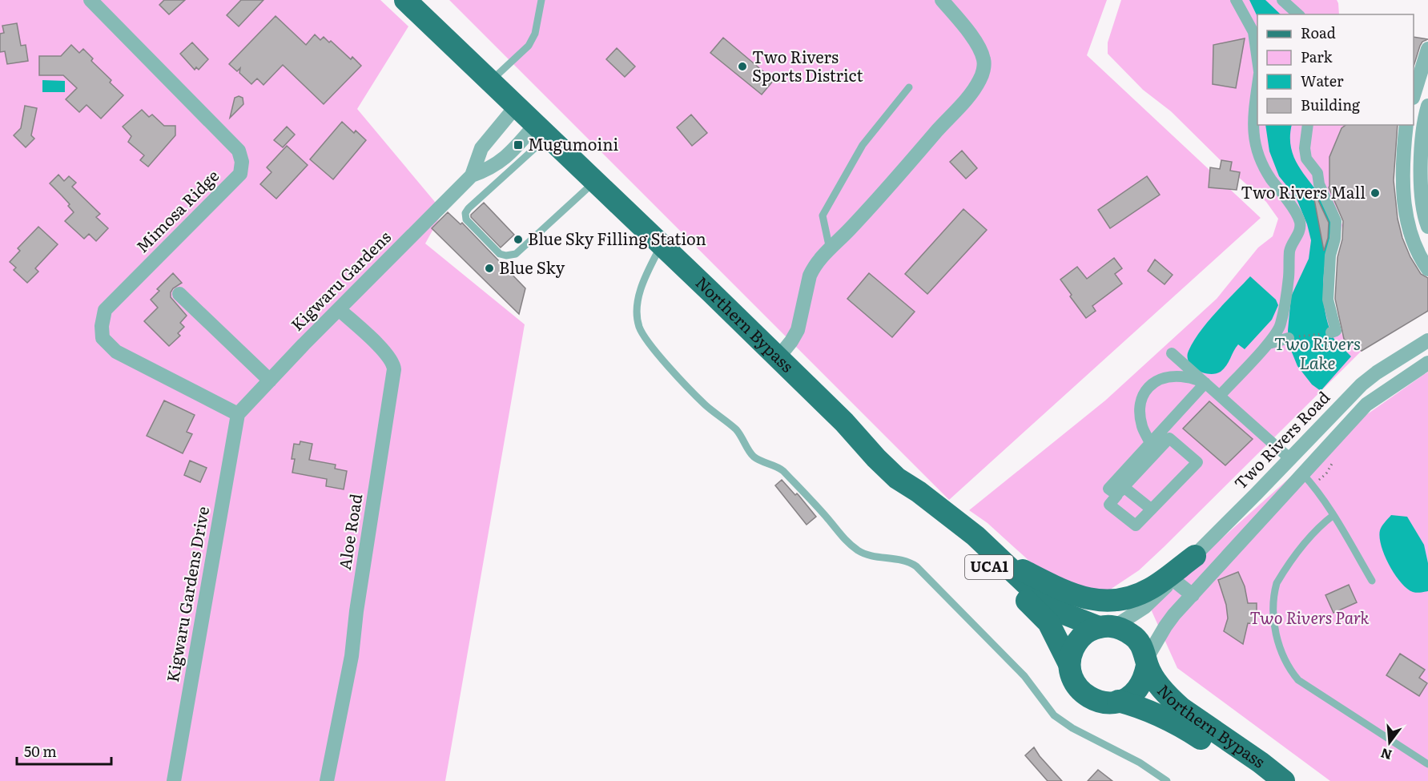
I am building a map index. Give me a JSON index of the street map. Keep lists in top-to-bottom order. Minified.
{"streets":{"main road":["Northern Bypass","UCA1"],"street":["Mimosa Ridge","Kigwaru Gardens","Two Rivers Road","Aloe Road","Kigwaru Gardens Drive"]},"crossings":[["Mimosa Ridge","Kigwaru Gardens"],["Mimosa Ridge","Kigwaru Gardens Drive"],["Kigwaru Gardens","Northern Bypass"],["Kigwaru Gardens","Aloe Road"],["Kigwaru Gardens","Kigwaru Gardens Drive"],["Northern Bypass","Two Rivers Road"],["Northern Bypass","UCA1"],["Two Rivers Road","UCA1"]],"water":["Two Rivers Lake"],"parks":["Two Rivers Park"],"places":{"other":["Two Rivers Sports District","Two Rivers Mall","Blue Sky Filling Station","Blue Sky"],"transit":["Mugumoini"]},"legend":["Road","Park","Water","Building"],"scale_bar":"50 m","north":"bottom"}
